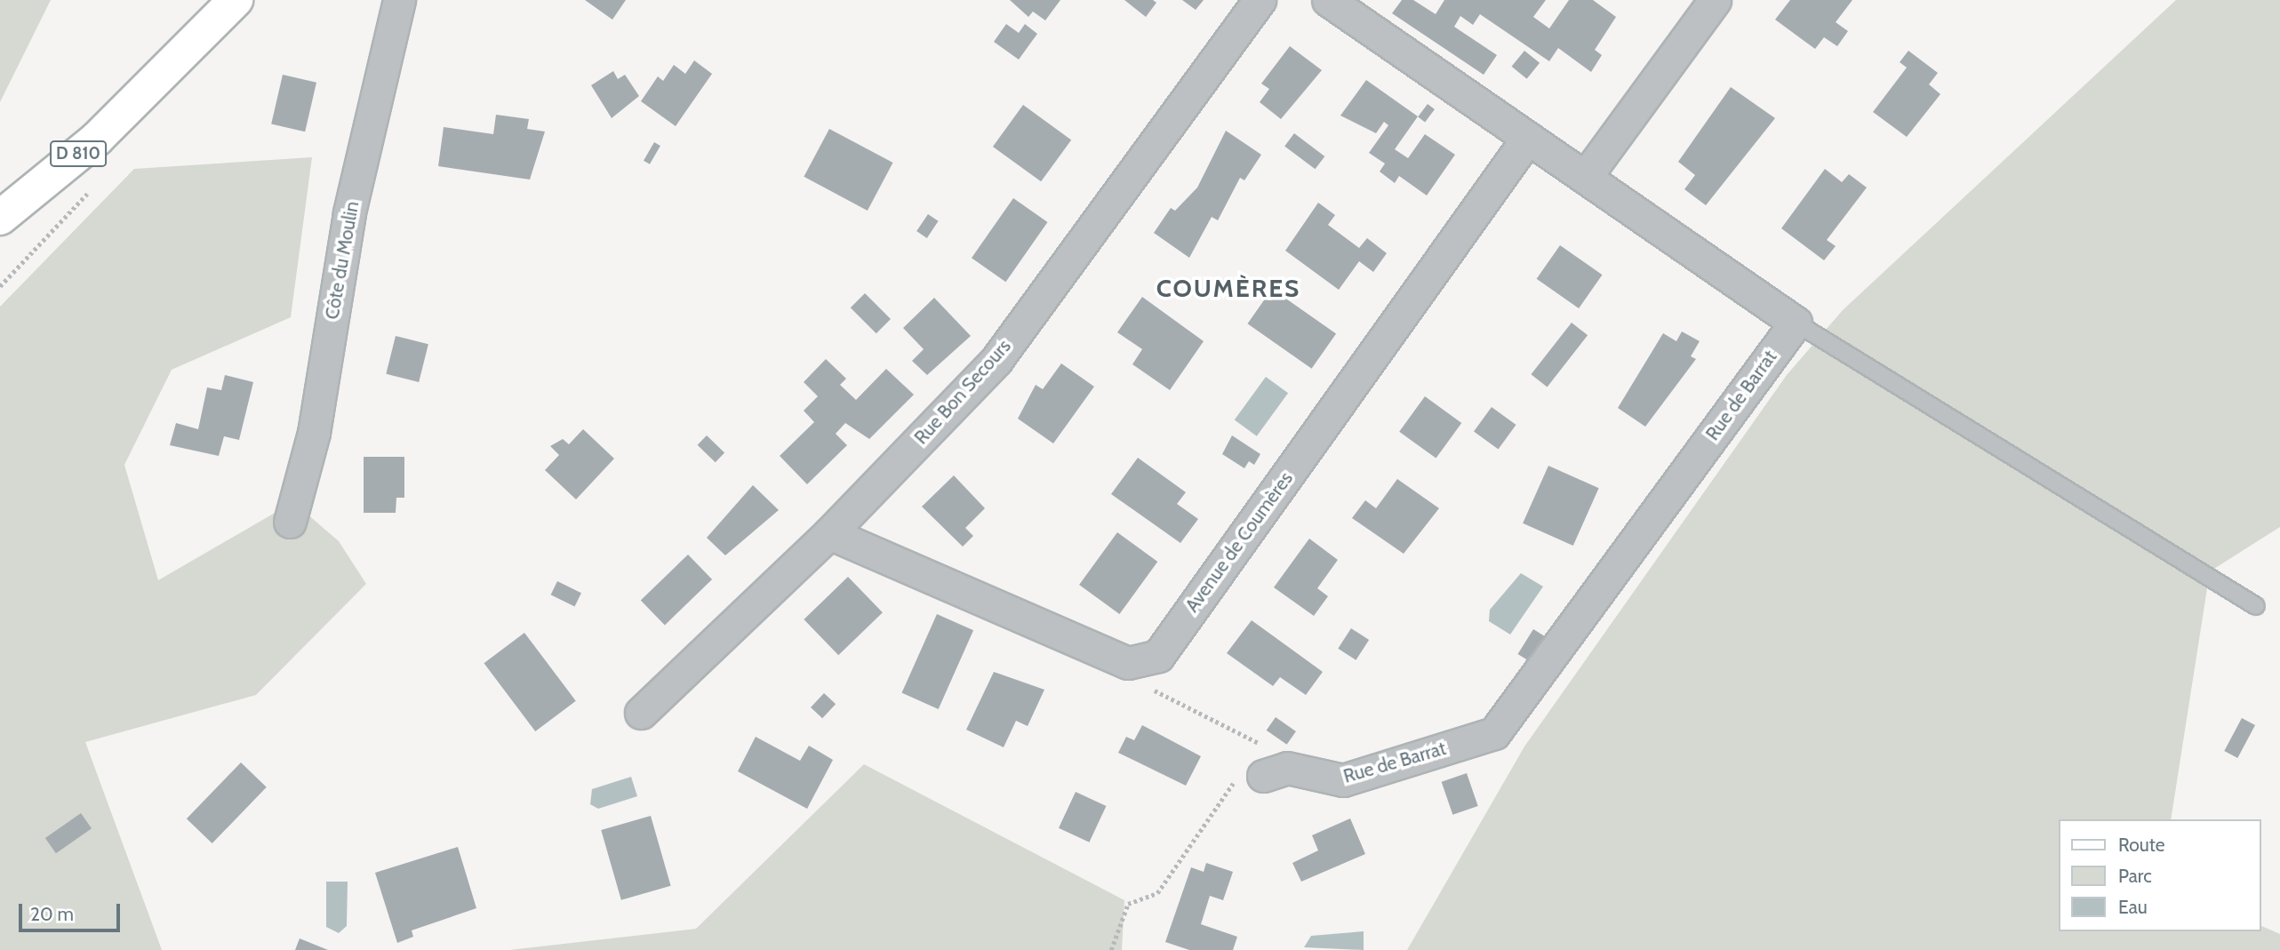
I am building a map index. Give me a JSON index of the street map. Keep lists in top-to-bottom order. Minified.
{"streets":{"main road":["D 810"],"street":["Côte du Moulin","Rue Bon Secours","Rue de Barrat","Avenue de Coumères"]},"districts":["COUMÈRES"],"legend":["Route","Parc","Eau"],"scale_bar":"20 m"}
